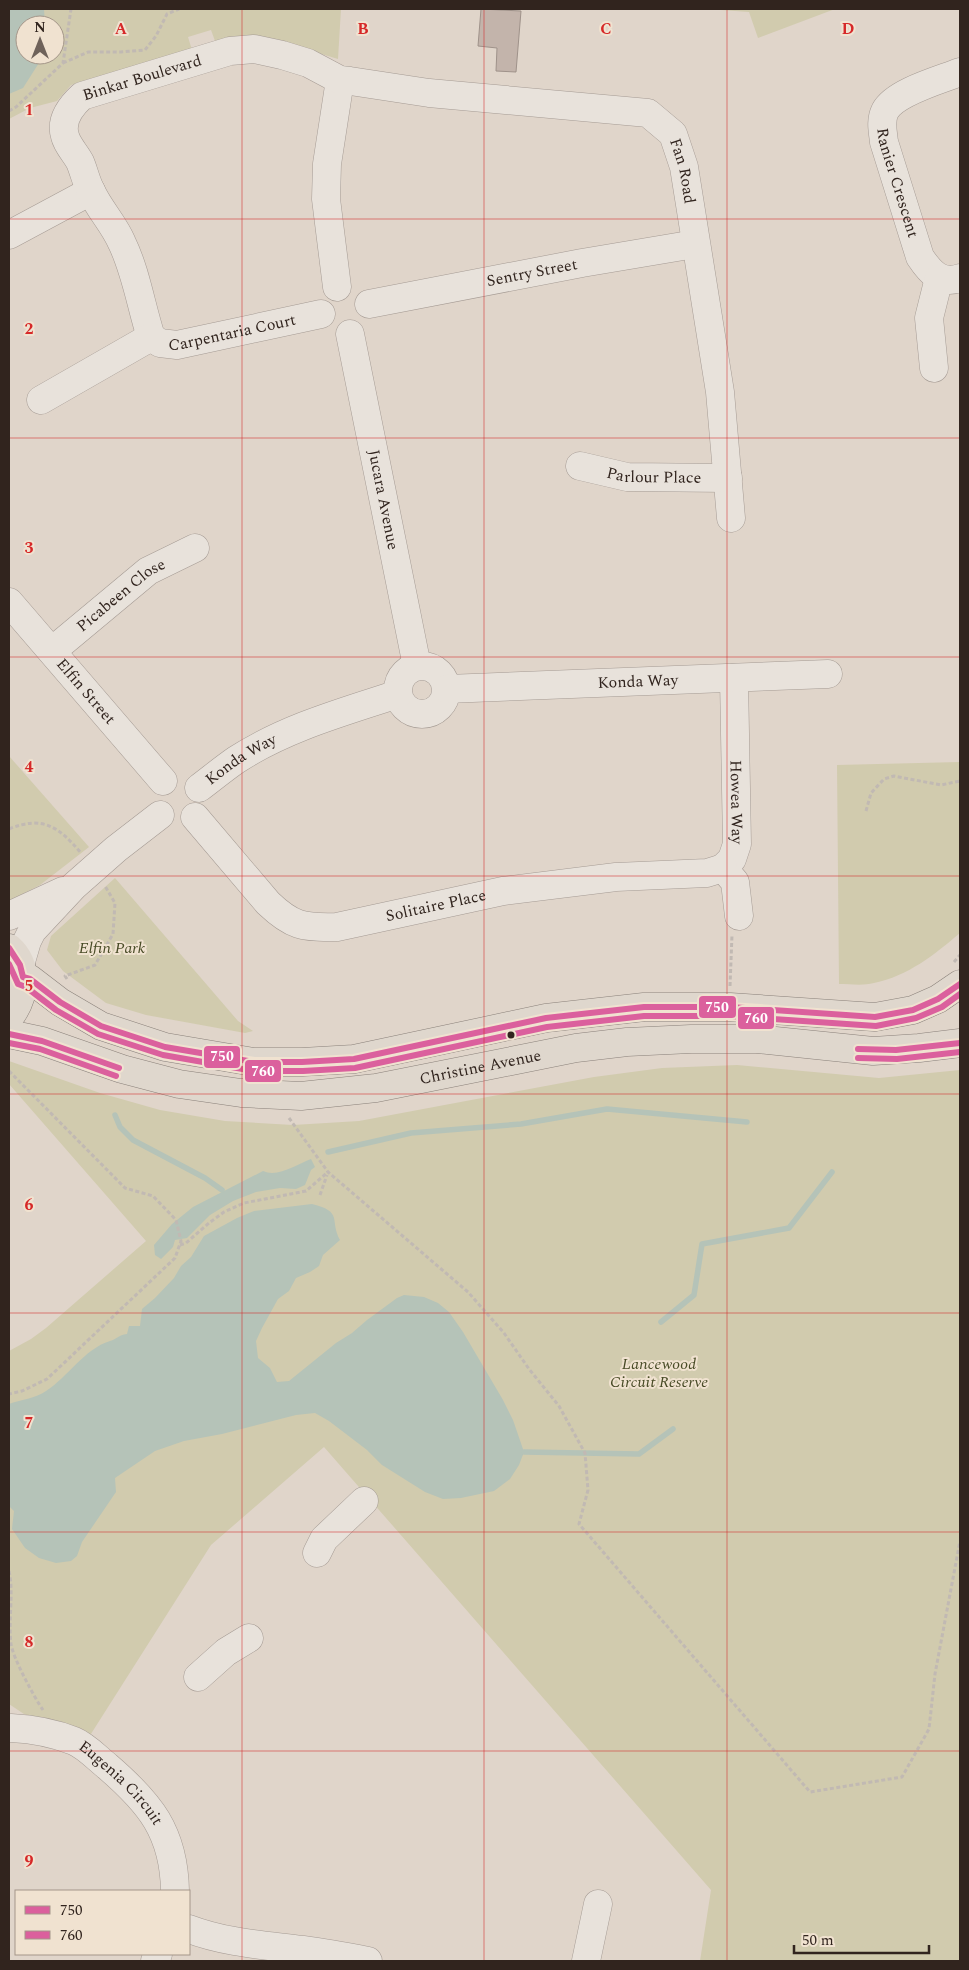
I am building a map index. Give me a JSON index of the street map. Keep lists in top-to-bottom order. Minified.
{"streets":{"main road":["Christine Avenue"],"street":["Binkar Boulevard","Fan Road","Ranier Crescent","Sentry Street","Carpentaria Court","Parlour Place","Jucara Avenue","Picabeen Close","Konda Way","Elfin Street","Howea Way","Solitaire Place","Eugenia Circuit"]},"crossings":[["Binkar Boulevard","Fan Road"],["Binkar Boulevard","Carpentaria Court"],["Fan Road","Sentry Street"],["Fan Road","Parlour Place"],["Sentry Street","Carpentaria Court"],["Sentry Street","Jucara Avenue"],["Carpentaria Court","Jucara Avenue"],["Jucara Avenue","Konda Way"],["Picabeen Close","Elfin Street"],["Konda Way","Elfin Street"],["Konda Way","Howea Way"],["Konda Way","Solitaire Place"],["Elfin Street","Solitaire Place"],["Howea Way","Solitaire Place"]],"parks":["Elfin Park","Lancewood Circuit Reserve"],"lines":["transit line 750","transit line 760"],"legend":["750","760"],"scale_bar":"50 m","north":"top","grid":{"columns":["A","B","C","D"],"rows":["1","2","3","4","5","6","7","8","9"]}}
